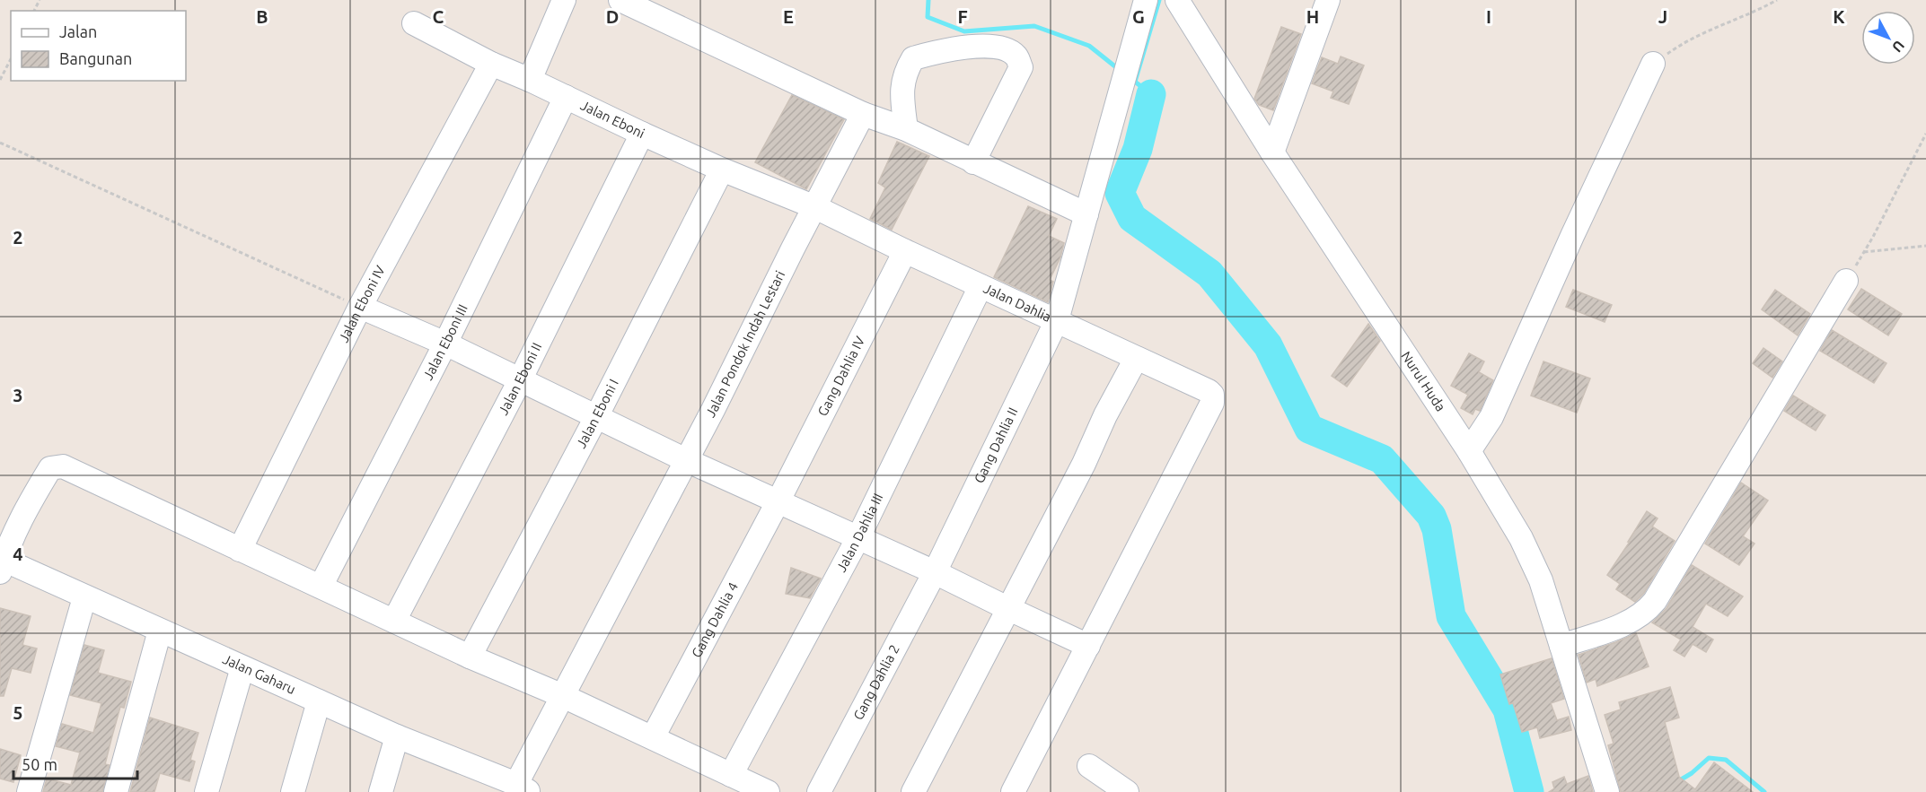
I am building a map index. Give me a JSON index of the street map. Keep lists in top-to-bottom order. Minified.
{"streets":{"street":["Jalan Eboni","Jalan Dahlia","Jalan Eboni IV","Jalan Eboni III","Jalan Pondok Indah Lestari","Gang Dahlia IV","Jalan Eboni II","Nurul Huda","Jalan Eboni I","Gang Dahlia II","Jalan Dahlia III","Gang Dahlia 4","Jalan Gaharu","Gang Dahlia 2"]},"crossings":[["Jalan Eboni","Jalan Dahlia"],["Jalan Eboni","Jalan Eboni IV"],["Jalan Eboni","Jalan Eboni III"],["Jalan Eboni","Jalan Pondok Indah Lestari"],["Jalan Eboni","Jalan Eboni II"],["Jalan Eboni","Jalan Eboni I"],["Jalan Dahlia","Jalan Pondok Indah Lestari"],["Jalan Dahlia","Gang Dahlia IV"],["Jalan Dahlia","Gang Dahlia II"],["Jalan Dahlia","Jalan Dahlia III"],["Jalan Pondok Indah Lestari","Jalan Gaharu"],["Gang Dahlia IV","Gang Dahlia 4"],["Gang Dahlia II","Gang Dahlia 2"]],"legend":["Jalan","Bangunan"],"scale_bar":"50 m","north":"bottom right","grid":{"columns":["B","C","D","E","F","G","H","I","J","K"],"rows":["2","3","4","5"]}}
